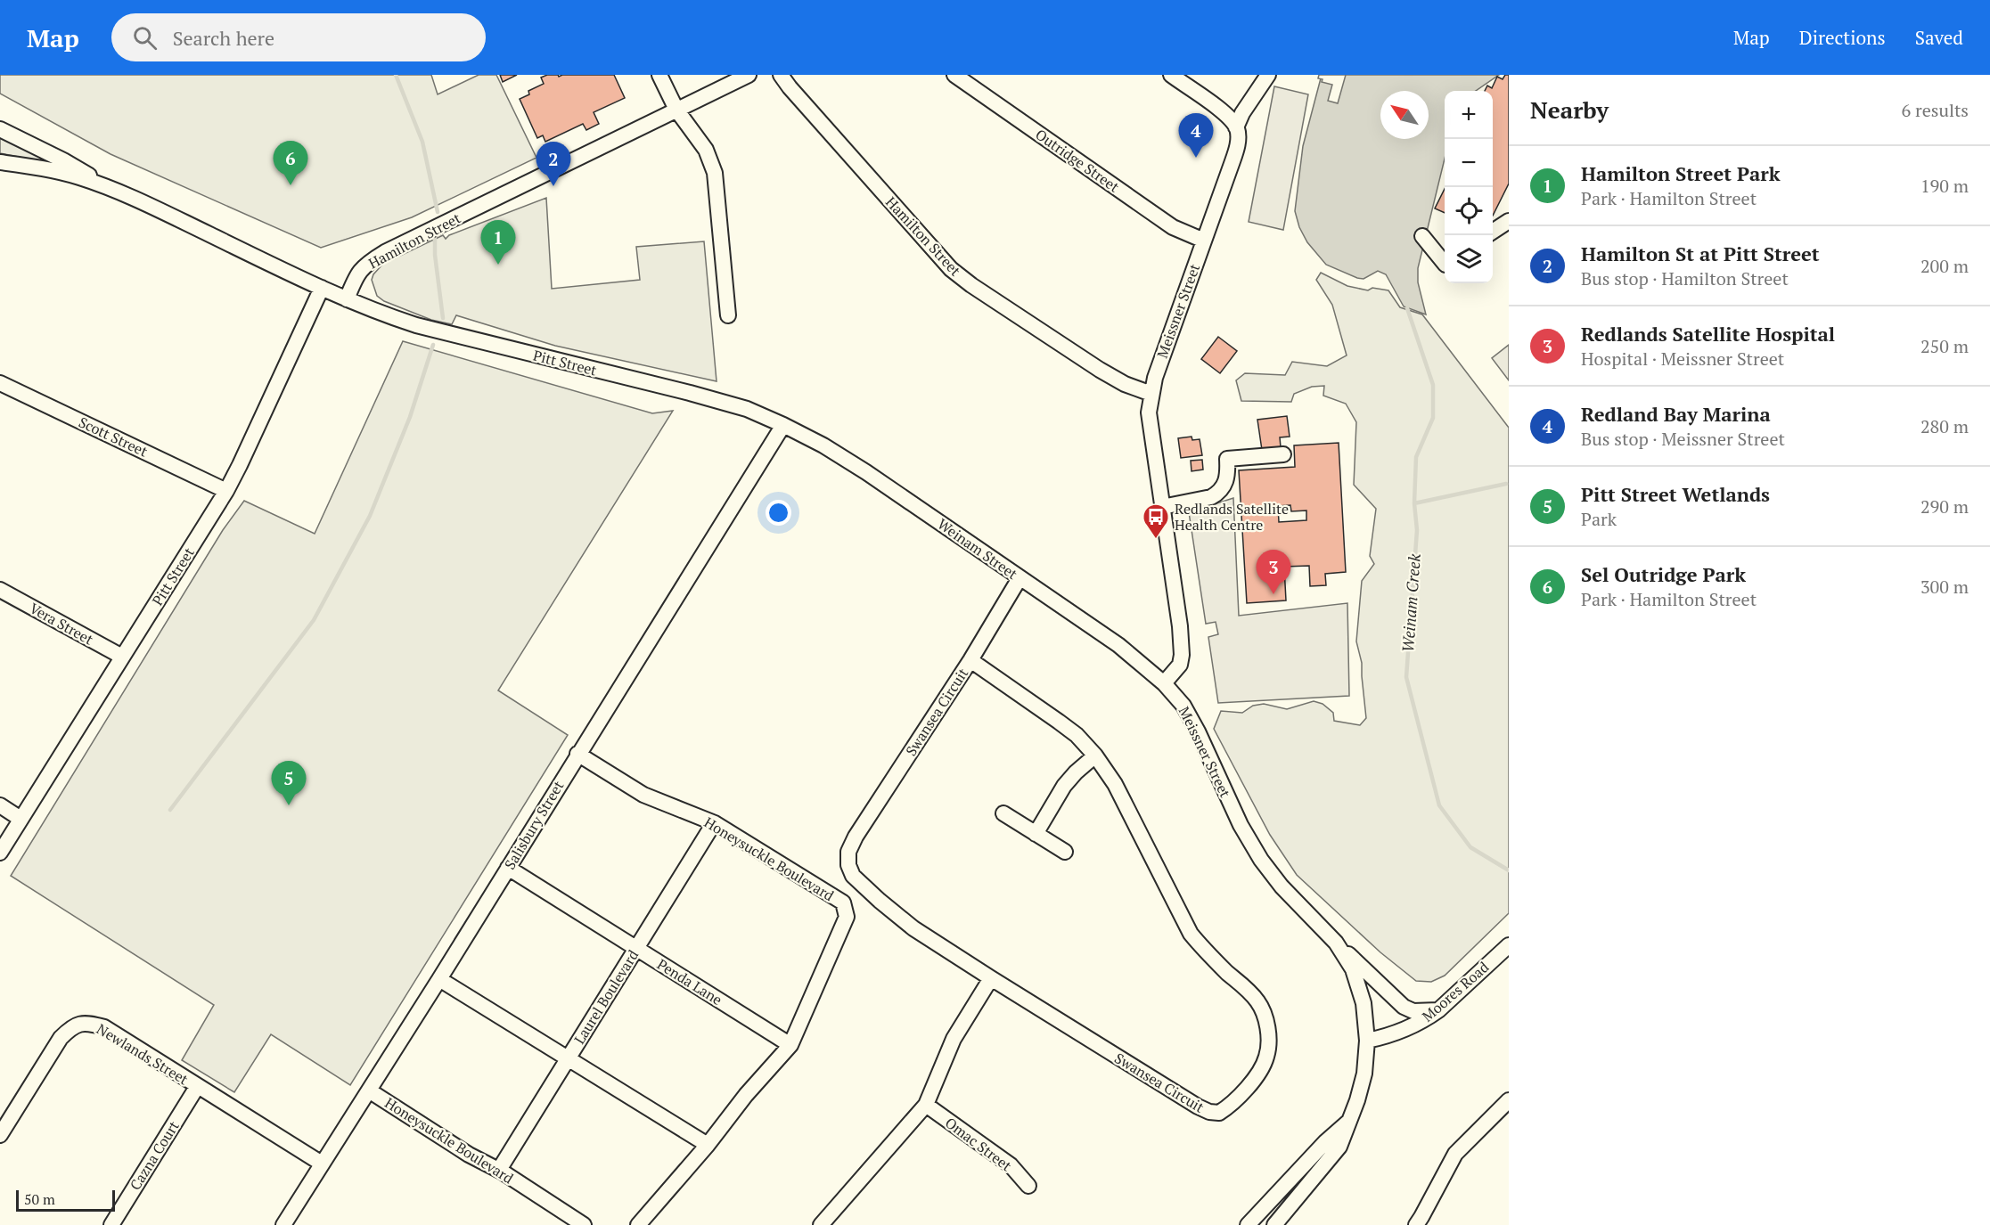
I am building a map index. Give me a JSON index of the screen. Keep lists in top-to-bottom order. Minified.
{"streets":{"street":["Outridge Street","Hamilton Street","Meissner Street","Pitt Street","Scott Street","Weinam Street","Vera Street","Swansea Circuit","Salisbury Street","Honeysuckle Boulevard","Penda Lane","Moores Road","Laurel Boulevard","Newlands Street","Omac Street","Cazna Court"]},"crossings":[["Outridge Street","Meissner Street"],["Hamilton Street","Meissner Street"],["Hamilton Street","Pitt Street"],["Meissner Street","Weinam Street"],["Meissner Street","Moores Road"],["Pitt Street","Scott Street"],["Pitt Street","Weinam Street"],["Pitt Street","Vera Street"],["Pitt Street","Salisbury Street"],["Weinam Street","Swansea Circuit"],["Weinam Street","Salisbury Street"],["Salisbury Street","Honeysuckle Boulevard"],["Salisbury Street","Penda Lane"],["Salisbury Street","Newlands Street"],["Honeysuckle Boulevard","Penda Lane"],["Honeysuckle Boulevard","Laurel Boulevard"],["Penda Lane","Laurel Boulevard"],["Newlands Street","Cazna Court"]],"water":["Weinam Creek"],"places":{"bus stop":["Redlands Satellite Health Centre"]},"scale_bar":"50 m","north":"top left","page":{"header":"Map","search":"Search here","nav":["Map","Directions","Saved"],"heading":["Nearby","6 results"],"map_buttons":["+","−"],"pins":["4","6","2","1","3","5"],"list":[{"mark":"1","name":"Hamilton Street Park","note":"Park · Hamilton Street","value":"190 m"},{"mark":"2","name":"Hamilton St at Pitt Street","note":"Bus stop · Hamilton Street","value":"200 m"},{"mark":"3","name":"Redlands Satellite Hospital","note":"Hospital · Meissner Street","value":"250 m"},{"mark":"4","name":"Redland Bay Marina","note":"Bus stop · Meissner Street","value":"280 m"},{"mark":"5","name":"Pitt Street Wetlands","note":"Park","value":"290 m"},{"mark":"6","name":"Sel Outridge Park","note":"Park · Hamilton Street","value":"300 m"}],"scale":"50 m"}}
